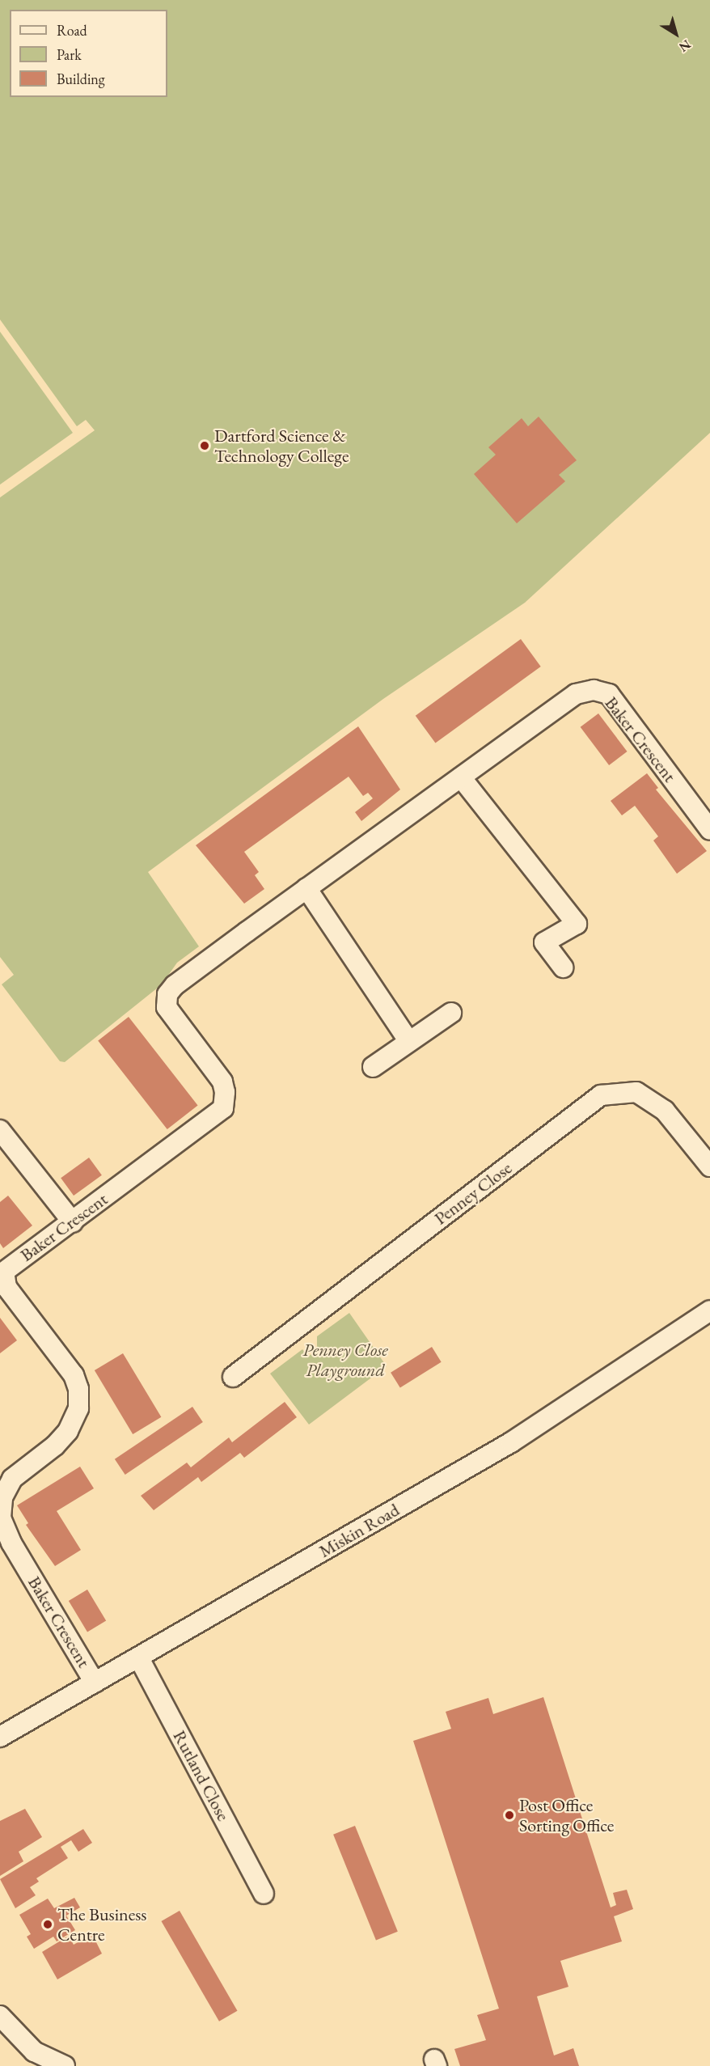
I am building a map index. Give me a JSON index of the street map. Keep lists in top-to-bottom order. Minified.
{"streets":{"street":["Baker Crescent","Penney Close","Miskin Road","Rutland Close"]},"crossings":[["Baker Crescent","Miskin Road"],["Miskin Road","Rutland Close"]],"parks":["Penney Close Playground"],"places":["Dartford Science & Technology College","Post Office Sorting Office","The Business Centre"],"legend":["Road","Park","Building"],"north":"bottom right"}
